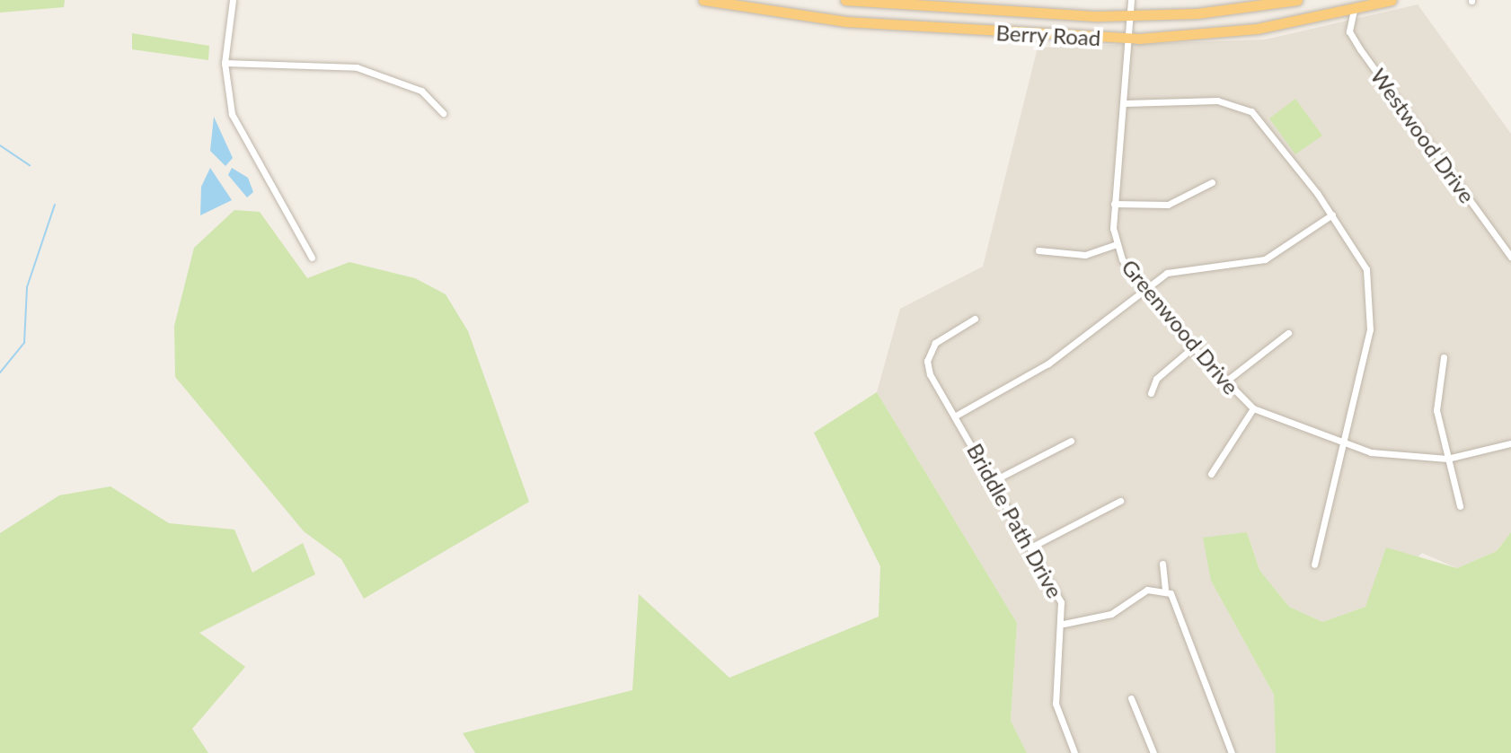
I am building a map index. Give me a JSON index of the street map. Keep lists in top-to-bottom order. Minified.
{"streets":{"highway":["Berry Road"],"street":["Westwood Drive","Greenwood Drive","Briddle Path Drive"]},"crossings":[["Berry Road","Westwood Drive"],["Berry Road","Greenwood Drive"]]}
